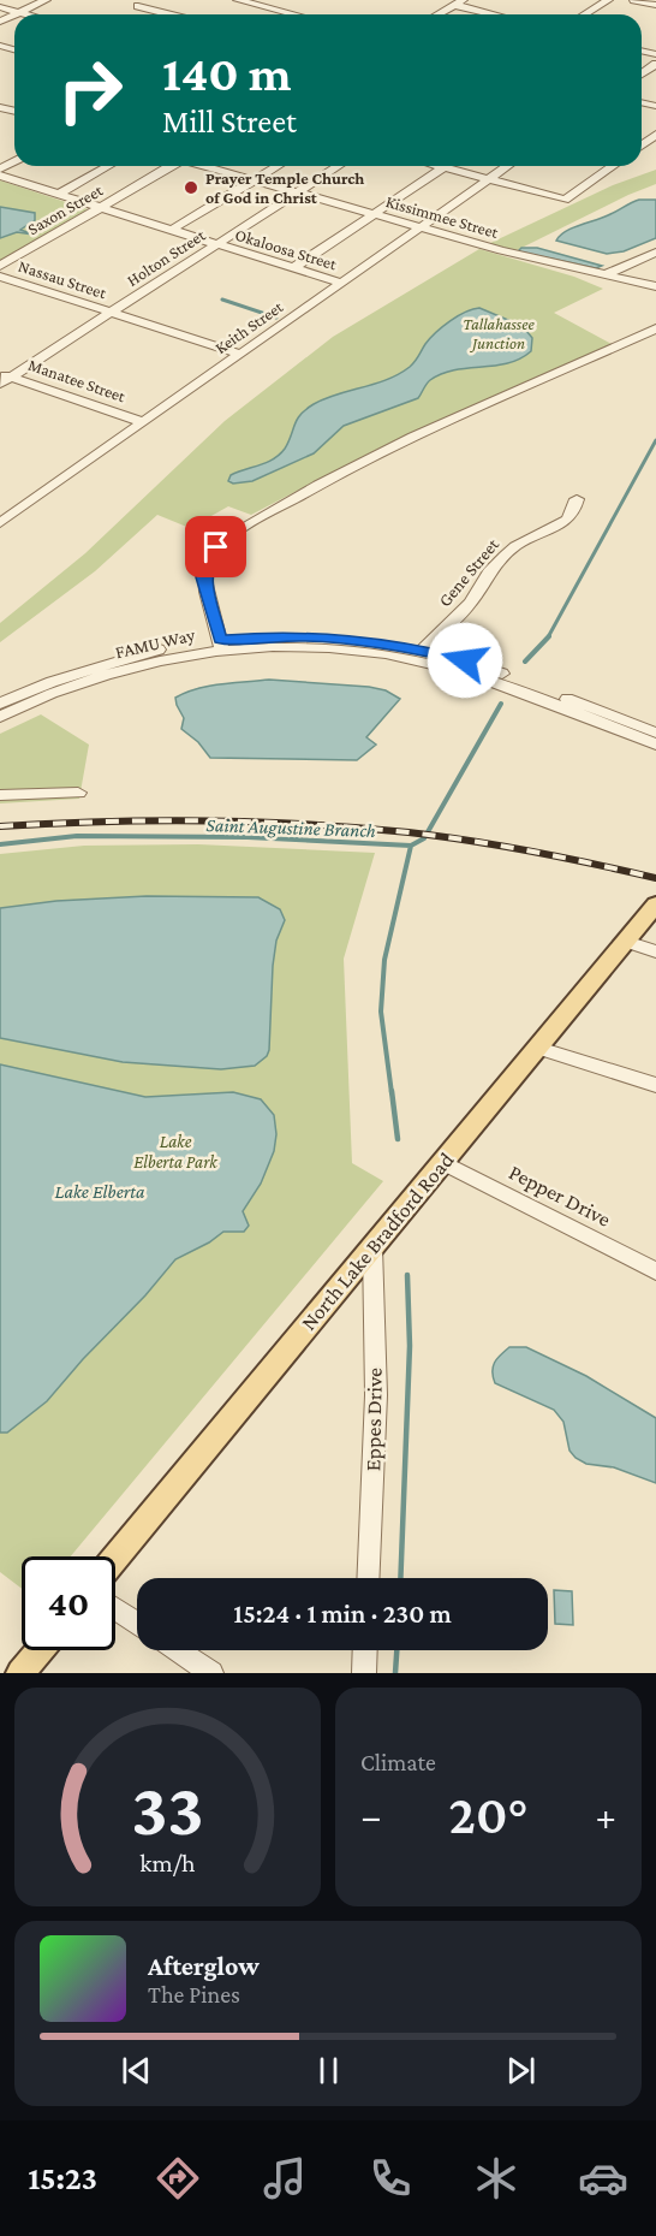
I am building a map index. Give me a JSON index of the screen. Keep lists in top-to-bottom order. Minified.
{"streets":{"main road":["North Lake Bradford Road"],"street":["Saxon Street","Kissimmee Street","Okaloosa Street","Holton Street","Nassau Street","Keith Street","Manatee Street","Gene Street","FAMU Way","Pepper Drive","Eppes Drive"]},"crossings":[["Saxon Street","Okaloosa Street"],["Kissimmee Street","Holton Street"],["Kissimmee Street","Keith Street"],["Okaloosa Street","Holton Street"],["Okaloosa Street","Keith Street"],["Holton Street","Nassau Street"],["Holton Street","Manatee Street"],["Nassau Street","Keith Street"],["Keith Street","Manatee Street"],["Gene Street","FAMU Way"],["Pepper Drive","North Lake Bradford Road"],["North Lake Bradford Road","Eppes Drive"]],"water":["Saint Augustine Branch","Lake Elberta"],"parks":["Tallahassee Junction","Lake Elberta Park"],"places":["Prayer Temple Church of God in Christ"],"page":{"turn":["140 m","Mill Street"],"limit":"40","trip":"15:24 · 1 min · 230 m","tile":"Climate","heat":["−","20°","+"],"song":["Afterglow","The Pines"],"tabs":"15:23","gauge":["33","km/h"]}}
